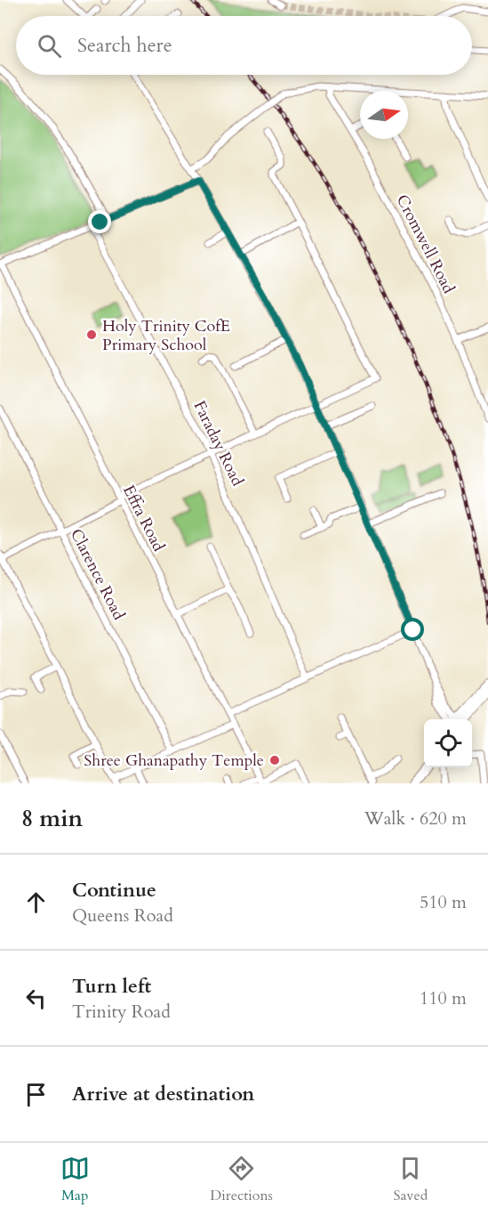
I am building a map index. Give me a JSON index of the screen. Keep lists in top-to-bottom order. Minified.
{"streets":{"street":["Cromwell Road","Faraday Road","Effra Road","Clarence Road"]},"places":["Holy Trinity CofE Primary School","Shree Ghanapathy Temple"],"north":"right","page":{"search":"Search here","heading":["8 min","Walk · 620 m"],"list":[["Continue","Queens Road","510 m"],["Turn left","Trinity Road","110 m"],"Arrive at destination"],"nav":["Map","Directions","Saved"]}}
